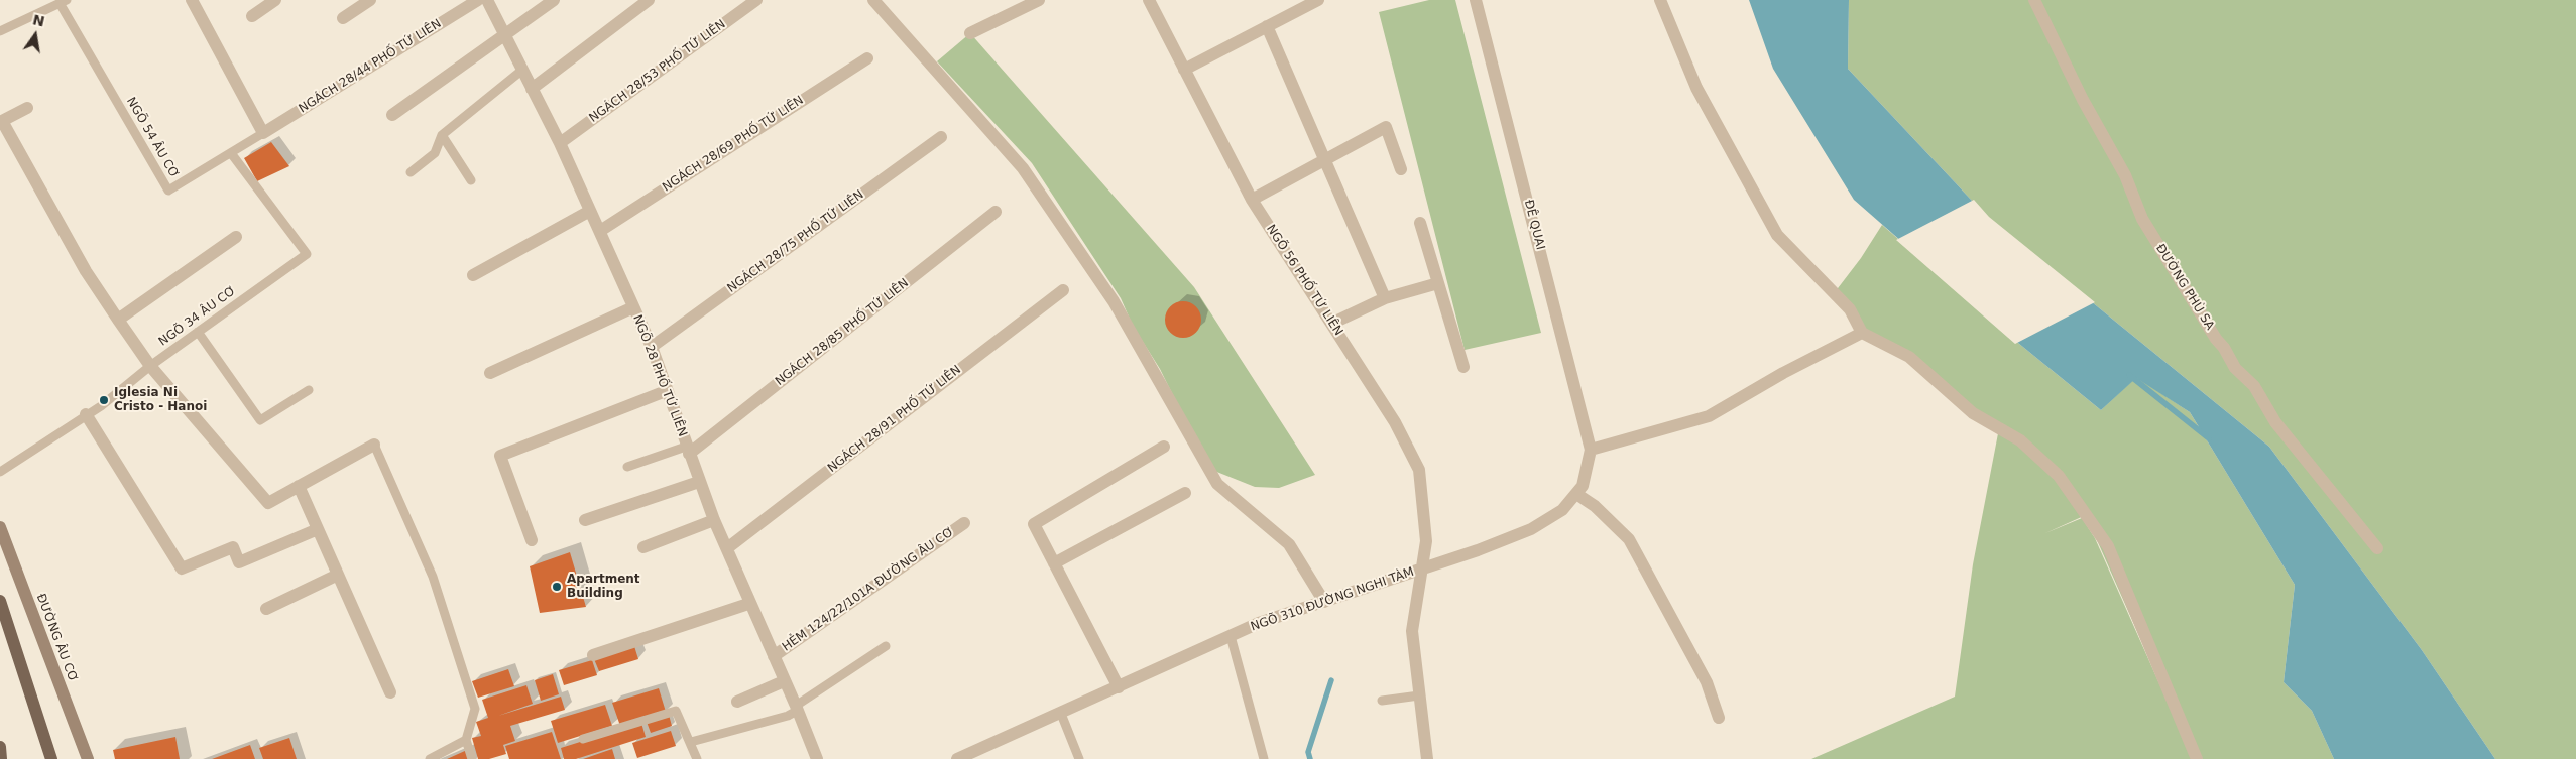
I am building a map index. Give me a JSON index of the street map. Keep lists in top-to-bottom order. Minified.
{"streets":{"street":["NGÁCH 28/44 PHỐ TỨ LIÊN","NGÁCH 28/53 PHỐ TỨ LIÊN","NGÁCH 28/69 PHỐ TỨ LIÊN","ĐÊ QUAI","NGÁCH 28/75 PHỐ TỨ LIÊN","NGÕ 56 PHỐ TỨ LIÊN","ĐƯỜNG PHÙ SA","NGÁCH 28/85 PHỐ TỨ LIÊN","NGÕ 28 PHỐ TỨ LIÊN","NGÁCH 28/91 PHỐ TỨ LIÊN","HẺM 124/22/101A ĐƯỜNG ÂU CƠ","NGÕ 310 ĐƯỜNG NGHI TÀM","ĐƯỜNG ÂU CƠ"],"lane":["NGÕ 54 ÂU CƠ","NGÕ 34 ÂU CƠ"]},"crossings":[["NGÁCH 28/44 PHỐ TỨ LIÊN","NGÕ 54 ÂU CƠ"],["NGÁCH 28/53 PHỐ TỨ LIÊN","NGÕ 28 PHỐ TỨ LIÊN"],["NGÕ 54 ÂU CƠ","NGÕ 34 ÂU CƠ"],["NGÁCH 28/69 PHỐ TỨ LIÊN","NGÕ 28 PHỐ TỨ LIÊN"],["ĐÊ QUAI","NGÕ 310 ĐƯỜNG NGHI TÀM"],["NGÁCH 28/75 PHỐ TỨ LIÊN","NGÕ 28 PHỐ TỨ LIÊN"],["NGÕ 56 PHỐ TỨ LIÊN","NGÕ 310 ĐƯỜNG NGHI TÀM"],["NGÁCH 28/85 PHỐ TỨ LIÊN","NGÕ 28 PHỐ TỨ LIÊN"],["NGÕ 28 PHỐ TỨ LIÊN","NGÁCH 28/91 PHỐ TỨ LIÊN"],["NGÕ 28 PHỐ TỨ LIÊN","HẺM 124/22/101A ĐƯỜNG ÂU CƠ"]],"places":["Iglesia Ni Cristo - Hanoi","Apartment Building"],"north":"top"}
